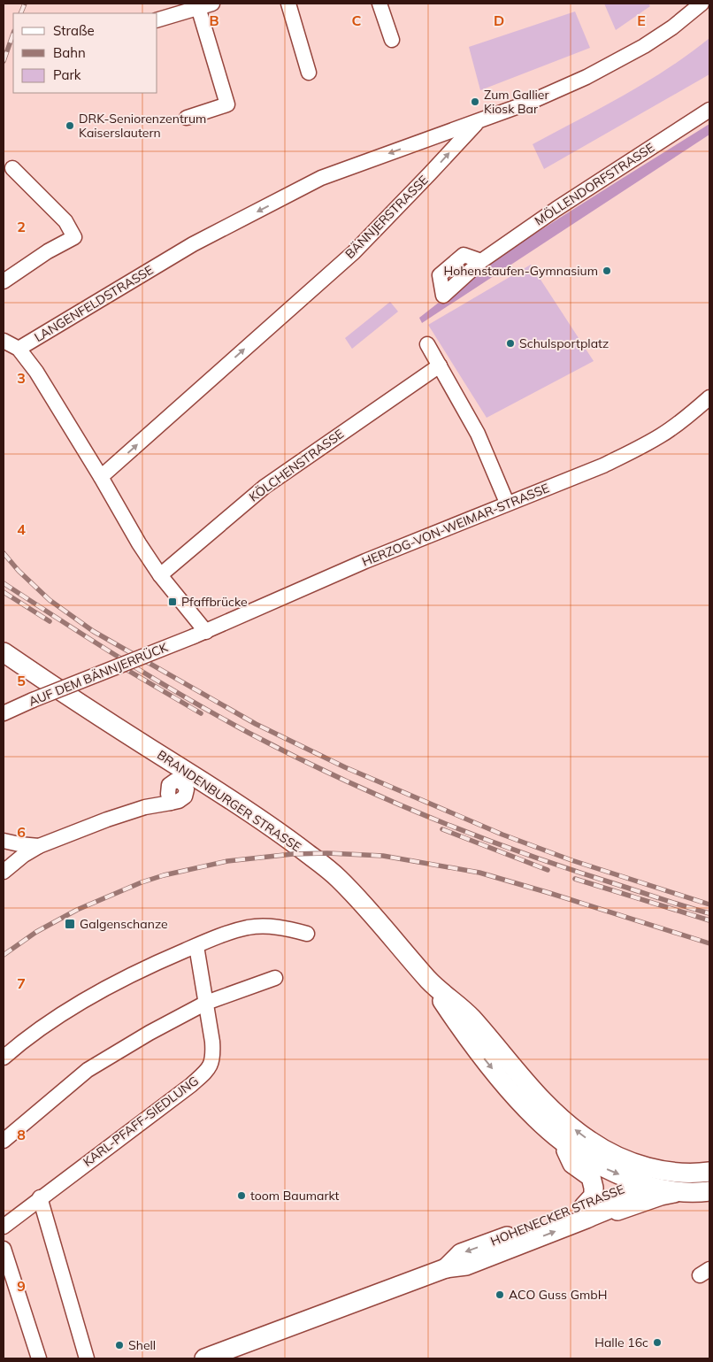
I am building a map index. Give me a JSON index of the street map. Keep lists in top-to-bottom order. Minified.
{"streets":{"main road":["BRANDENBURGER STRASSE","HOHENECKER STRASSE"],"street":["MÖLLENDORFSTRASSE","BÄNNJERSTRASSE","LANGENFELDSTRASSE","KÖLCHENSTRASSE","HERZOG-VON-WEIMAR-STRASSE","AUF DEM BÄNNJERRÜCK","KARL-PFAFF-SIEDLUNG"]},"crossings":[["BÄNNJERSTRASSE","LANGENFELDSTRASSE"],["HERZOG-VON-WEIMAR-STRASSE","AUF DEM BÄNNJERRÜCK"],["BRANDENBURGER STRASSE","HOHENECKER STRASSE"]],"one_way":["BÄNNJERSTRASSE","LANGENFELDSTRASSE"],"places":{"other":["Zum Gallier Kiosk Bar","DRK-Seniorenzentrum Kaiserslautern","Hohenstaufen-Gymnasium","Schulsportplatz","toom Baumarkt","ACO Guss GmbH","Halle 16c","Shell"],"transit":["Pfaffbrücke","Galgenschanze"]},"legend":["Straße","Bahn","Park"],"grid":{"columns":["B","C","D","E"],"rows":["2","3","4","5","6","7","8","9"]}}
